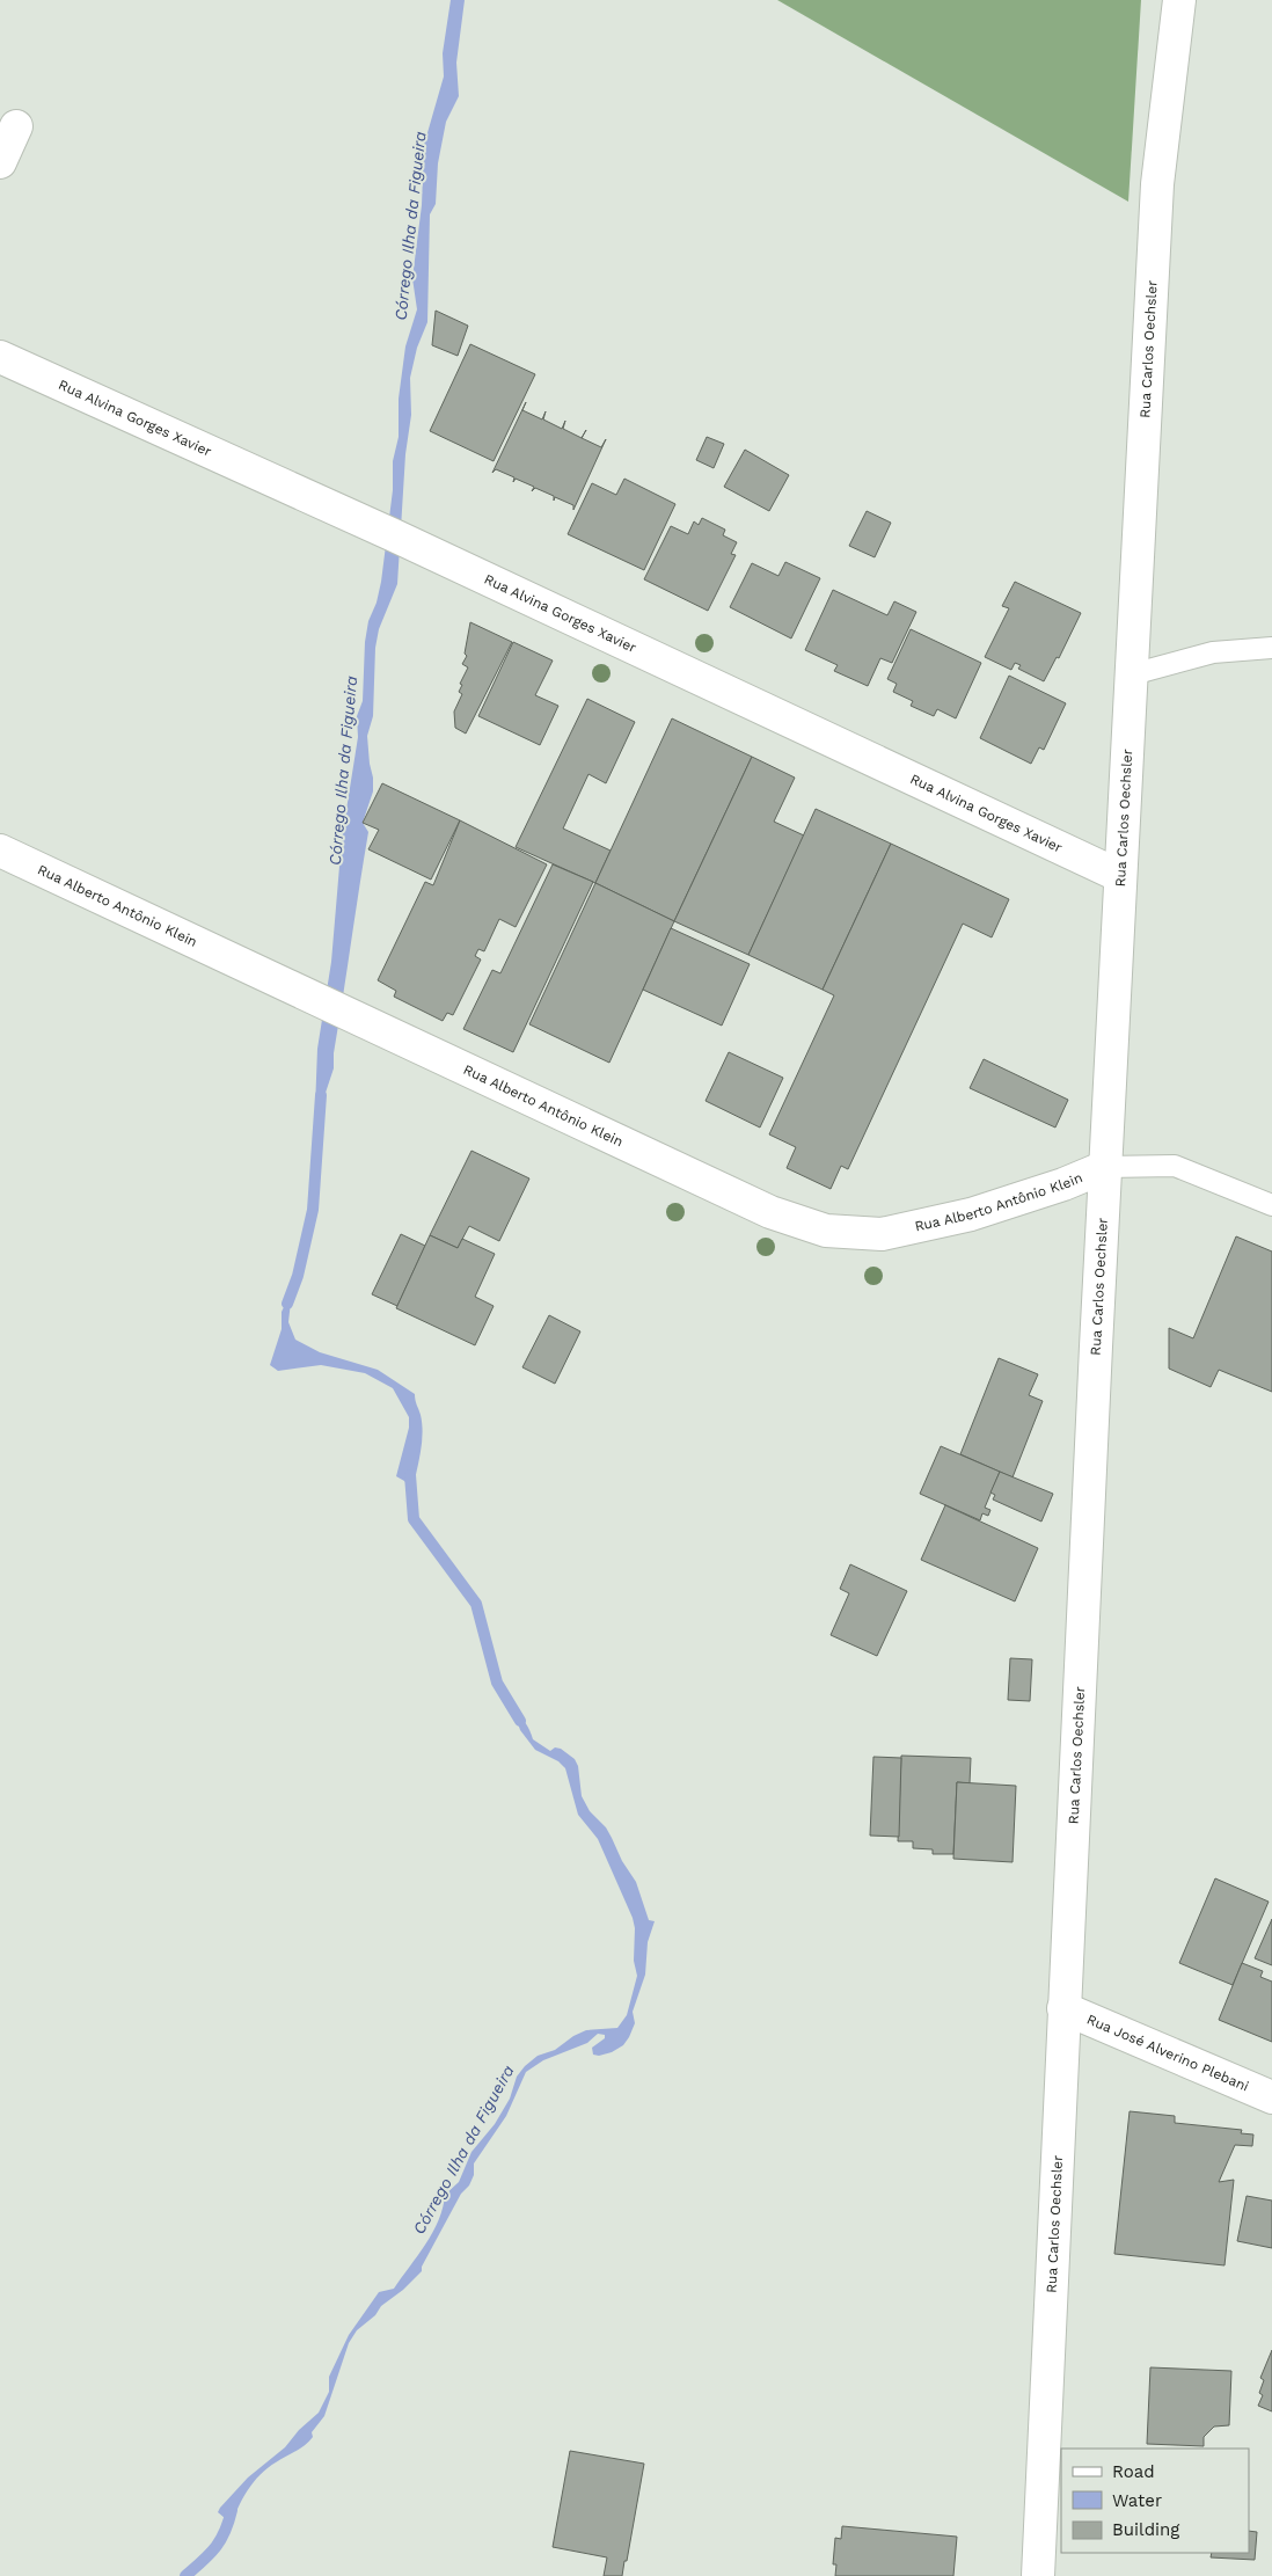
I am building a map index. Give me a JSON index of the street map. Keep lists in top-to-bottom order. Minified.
{"streets":{"street":["Rua Carlos Oechsler","Rua Alvina Gorges Xavier","Rua Alberto Antônio Klein","Rua José Alverino Plebani"]},"crossings":[["Rua Carlos Oechsler","Rua Alvina Gorges Xavier"],["Rua Carlos Oechsler","Rua Alberto Antônio Klein"],["Rua Carlos Oechsler","Rua José Alverino Plebani"]],"water":["Córrego Ilha da Figueira"],"legend":["Road","Water","Building"]}
